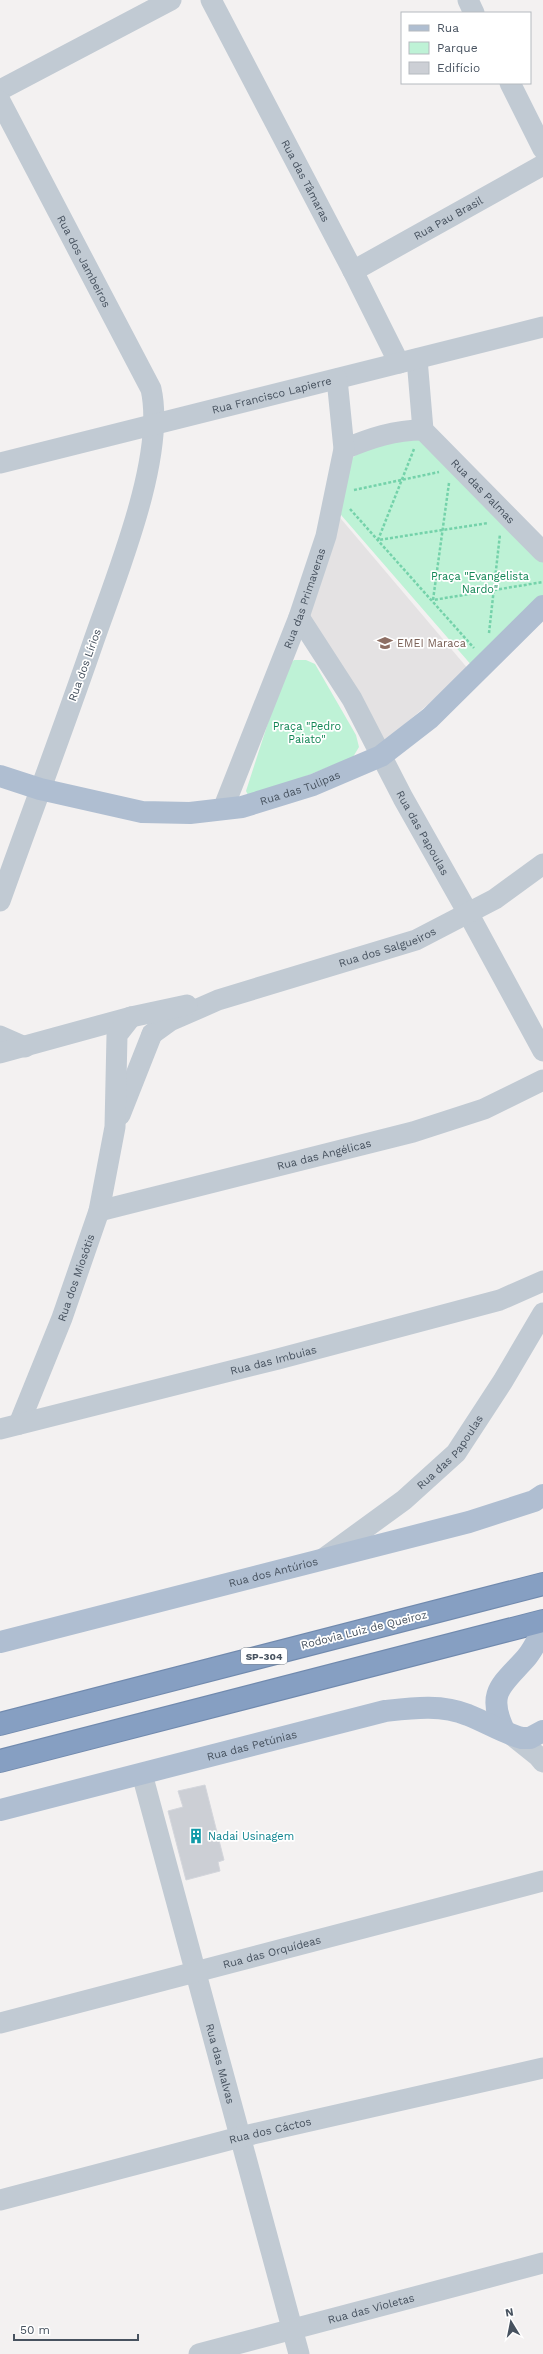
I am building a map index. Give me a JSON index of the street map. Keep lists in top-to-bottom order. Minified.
{"streets":{"highway":["Rodovia Luiz de Queiroz","SP-304"],"main road":["Rua das Tulipas","Rua dos Antúrios","Rua das Petúnias"],"street":["Rua das Tâmaras","Rua Pau Brasil","Rua dos Jambeiros","Rua Francisco Lapierre","Rua das Palmas","Rua das Primaveras","Rua dos Lírios","Rua das Papoulas","Rua dos Salgueiros","Rua das Angélicas","Rua dos Miosótis","Rua das Imbuias","Rua das Orquídeas","Rua das Malvas","Rua dos Cáctos","Rua das Violetas"]},"crossings":[["Rua das Tâmaras","Rua Pau Brasil"],["Rua das Tâmaras","Rua Francisco Lapierre"],["Rua dos Jambeiros","Rua Francisco Lapierre"],["Rua dos Jambeiros","Rua dos Lírios"],["Rua Francisco Lapierre","Rua das Primaveras"],["Rua Francisco Lapierre","Rua dos Lírios"],["Rua das Primaveras","Rua das Tulipas"],["Rua das Primaveras","Rua das Papoulas"],["Rua dos Lírios","Rua das Tulipas"],["Rua das Tulipas","Rua das Papoulas"],["Rua das Papoulas","Rua dos Salgueiros"],["Rua das Papoulas","Rua dos Antúrios"],["Rua dos Salgueiros","Rua dos Miosótis"],["Rua das Angélicas","Rua dos Miosótis"],["Rua dos Miosótis","Rua das Imbuias"],["Rua das Petúnias","Rua das Malvas"],["Rua das Orquídeas","Rua das Malvas"],["Rua das Malvas","Rua dos Cáctos"],["Rua das Malvas","Rua das Violetas"]],"parks":["Praça \"Evangelista Nardo\"","Praça \"Pedro Paiato\""],"places":{"school or university":["EMEI Maraca"],"building":["Nadai Usinagem"]},"legend":["Rua","Parque","Edifício"],"scale_bar":"50 m","north":"top"}
